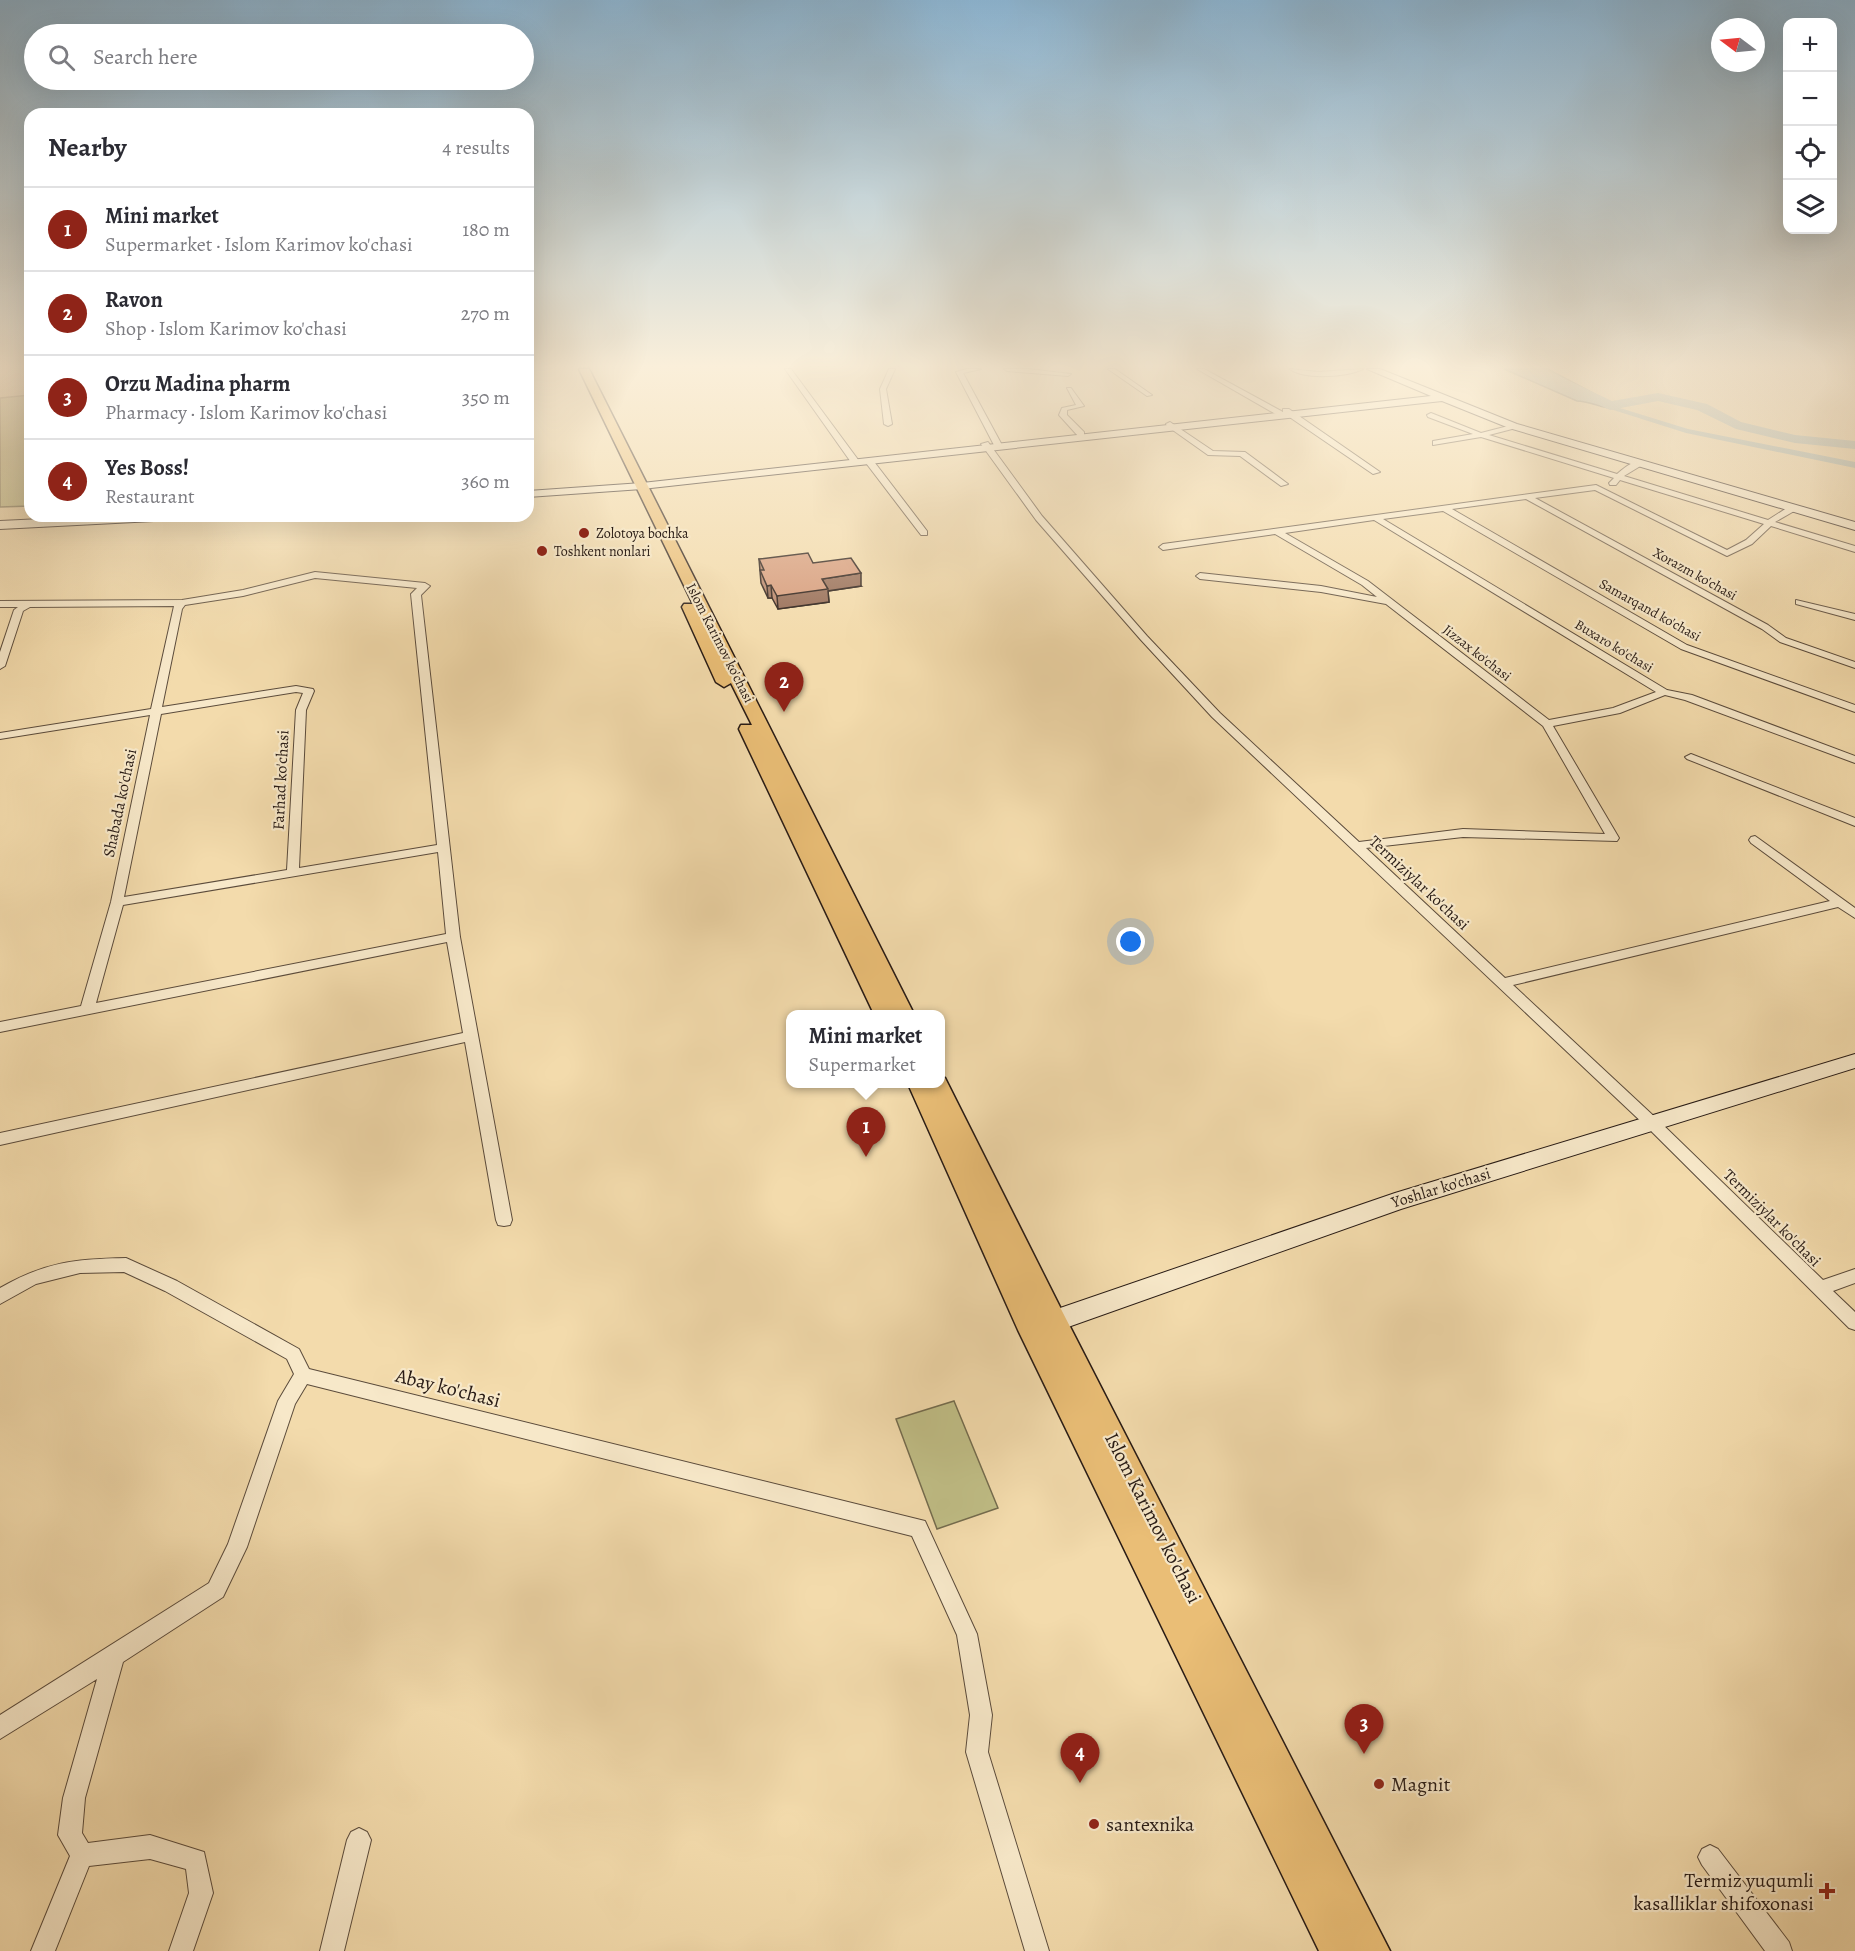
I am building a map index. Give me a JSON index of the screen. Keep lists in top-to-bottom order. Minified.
{"streets":{"main road":["Islom Karimov ko'chasi","Yoshlar ko'chasi"],"street":["Xorazm ko'chasi","Samarqand ko'chasi","Buxaro ko'chasi","Jizzax ko'chasi","Farhad ko'chasi","Shabada ko'chasi","Termiziylar ko'chasi","Abay ko'chasi"]},"crossings":[["Islom Karimov ko'chasi","Yoshlar ko'chasi"],["Jizzax ko'chasi","Termiziylar ko'chasi"],["Farhad ko'chasi","Shabada ko'chasi"],["Termiziylar ko'chasi","Yoshlar ko'chasi"]],"places":{"other":["Zolotoya bochka","Toshkent nonlari","Magnit","santexnika"],"health":["Termiz yuqumli kasalliklar shifoxonasi"]},"north":"left","page":{"map_buttons":["+","−"],"search":"Search here","heading":["Nearby","4 results"],"list":[{"mark":"1","name":"Mini market","note":"Supermarket · Islom Karimov ko'chasi","value":"180 m"},{"mark":"2","name":"Ravon","note":"Shop · Islom Karimov ko'chasi","value":"270 m"},{"mark":"3","name":"Orzu Madina pharm","note":"Pharmacy · Islom Karimov ko'chasi","value":"350 m"},{"mark":"4","name":"Yes Boss!","note":"Restaurant","value":"360 m"}],"pins":["2","1","3","4"],"popup":["Mini market","Supermarket"]}}
